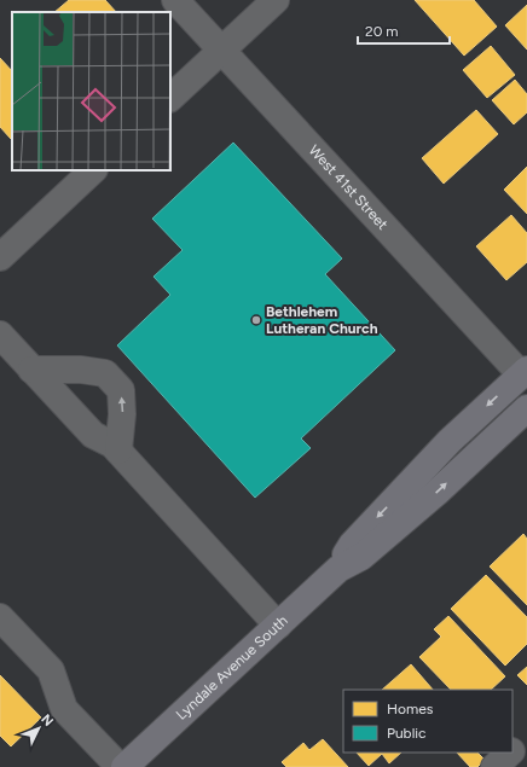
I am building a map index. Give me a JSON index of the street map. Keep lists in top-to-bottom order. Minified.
{"streets":{"main road":["Lyndale Avenue South"],"street":["West 41st Street"]},"crossings":[["West 41st Street","Lyndale Avenue South"]],"places":["Bethlehem Lutheran Church"],"legend":["Homes","Public"],"scale_bar":"20 m","north":"top right"}
